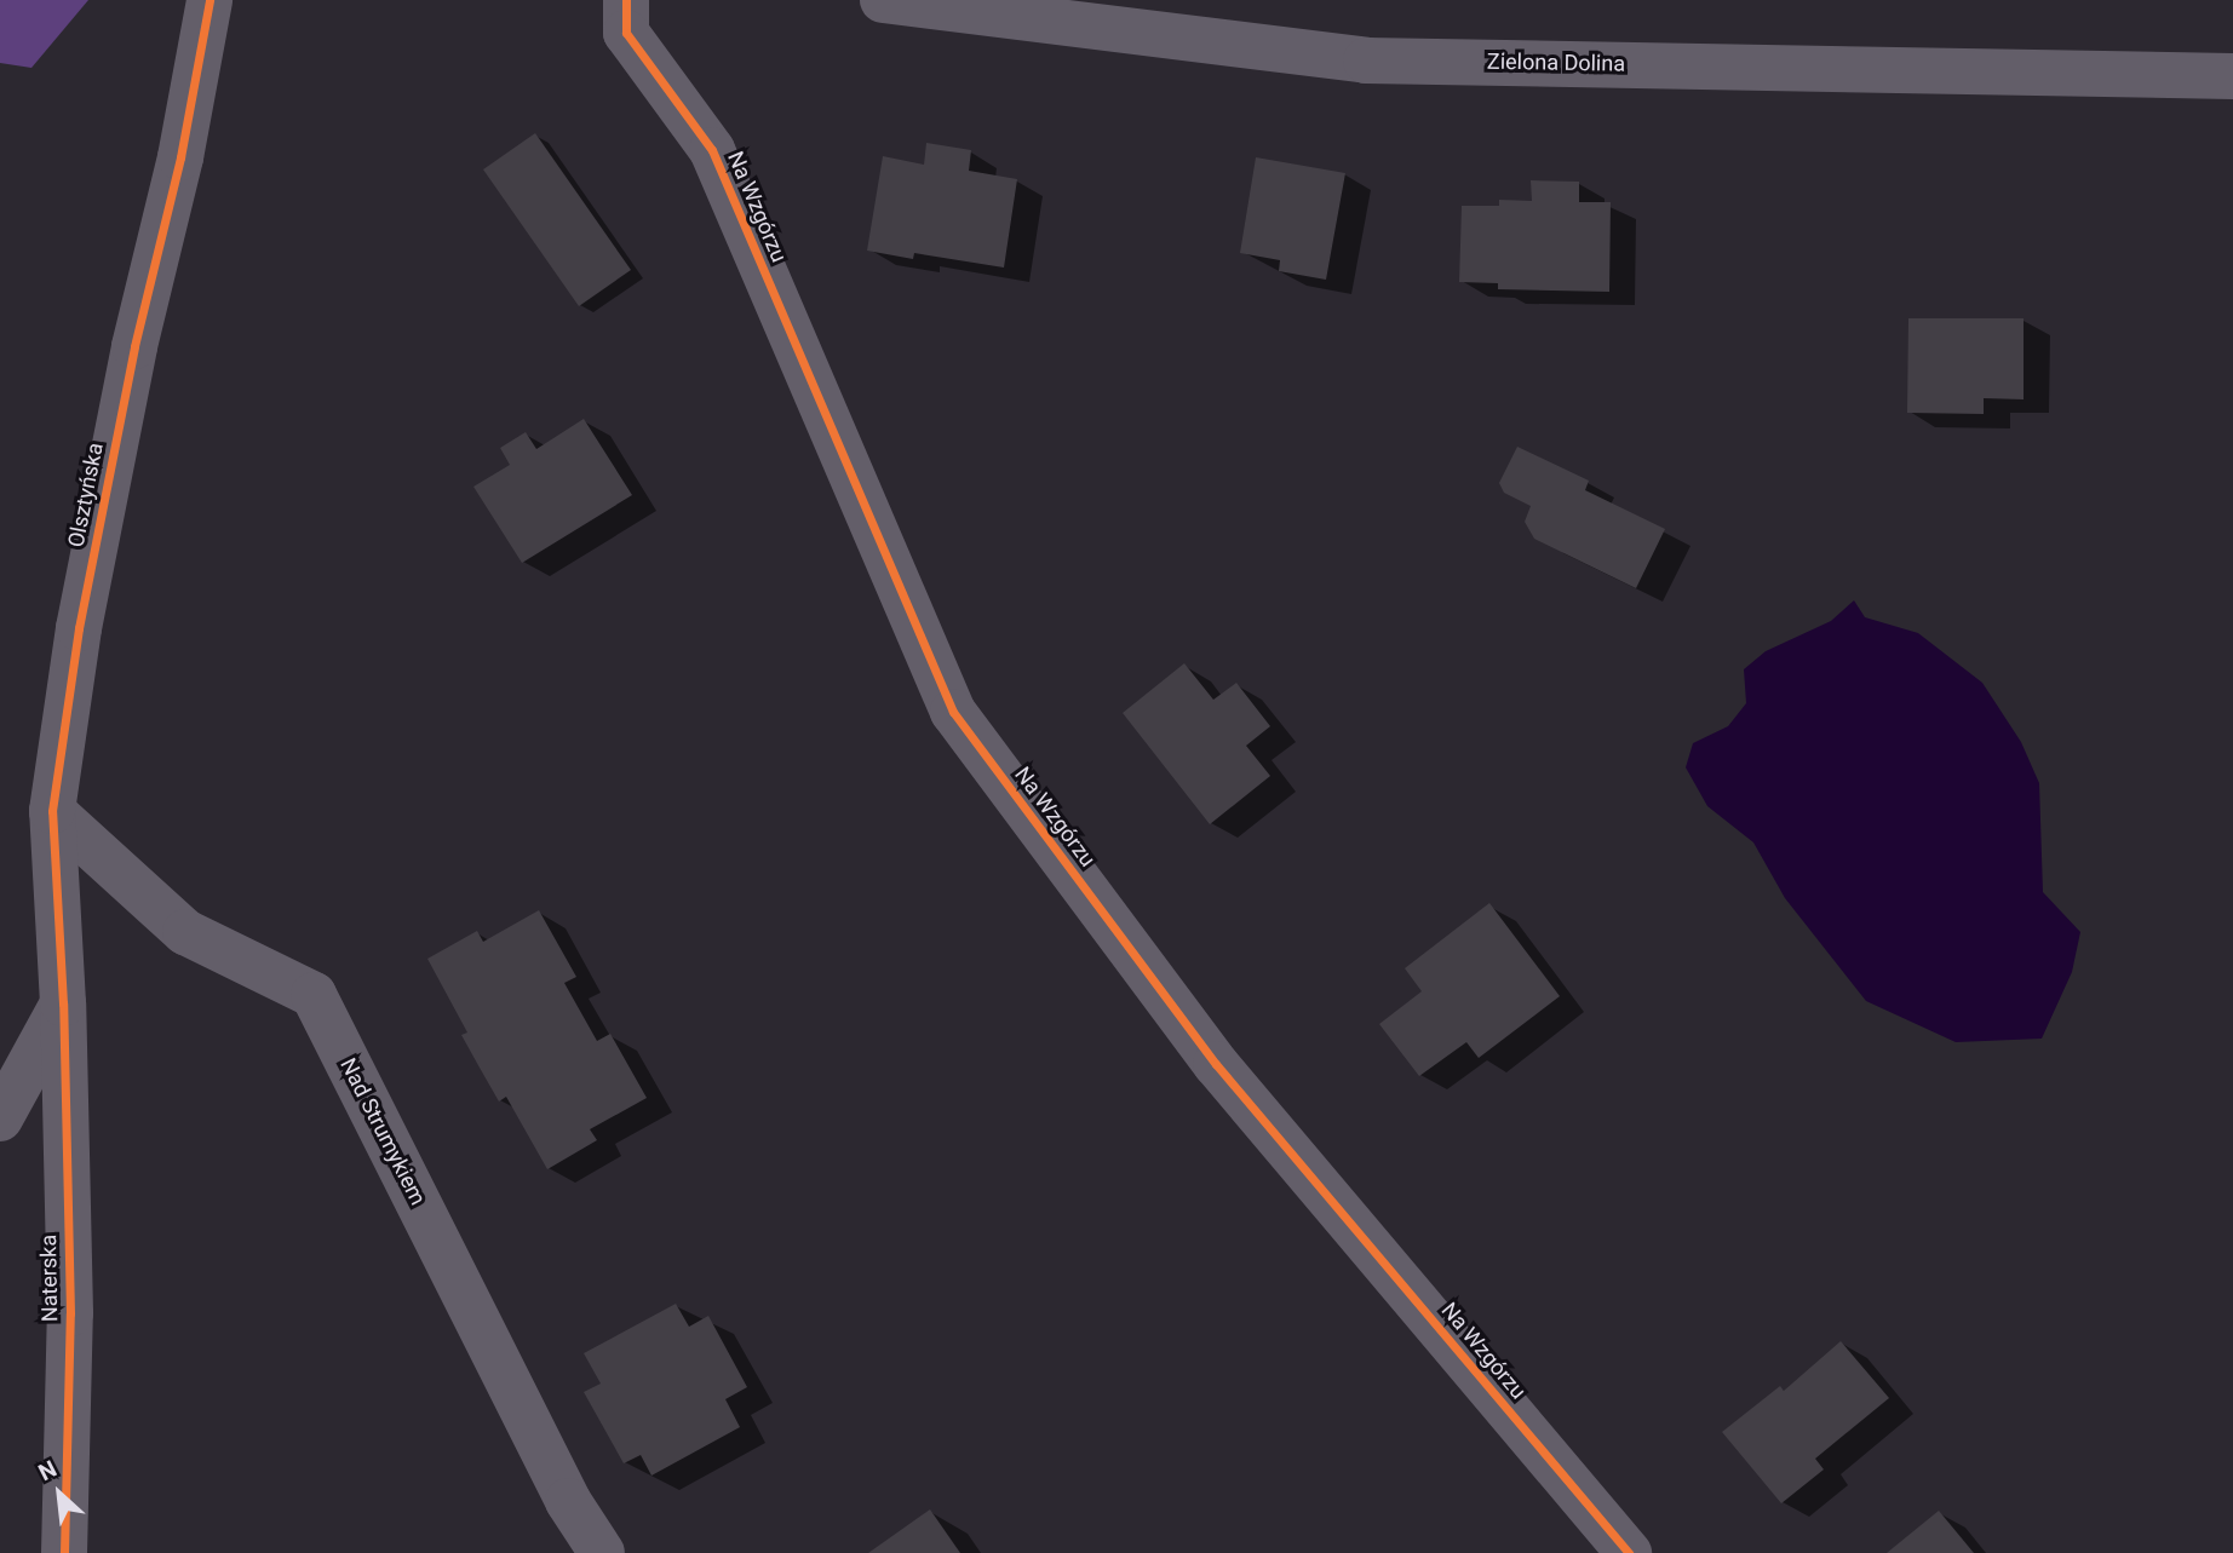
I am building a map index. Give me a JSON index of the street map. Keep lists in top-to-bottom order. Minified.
{"streets":{"street":["Zielona Dolina","Na Wzgórzu","Olsztyńska","Nad Strumykiem","Naterska"]},"crossings":[["Olsztyńska","Nad Strumykiem"],["Olsztyńska","Naterska"]],"north":"top left"}
